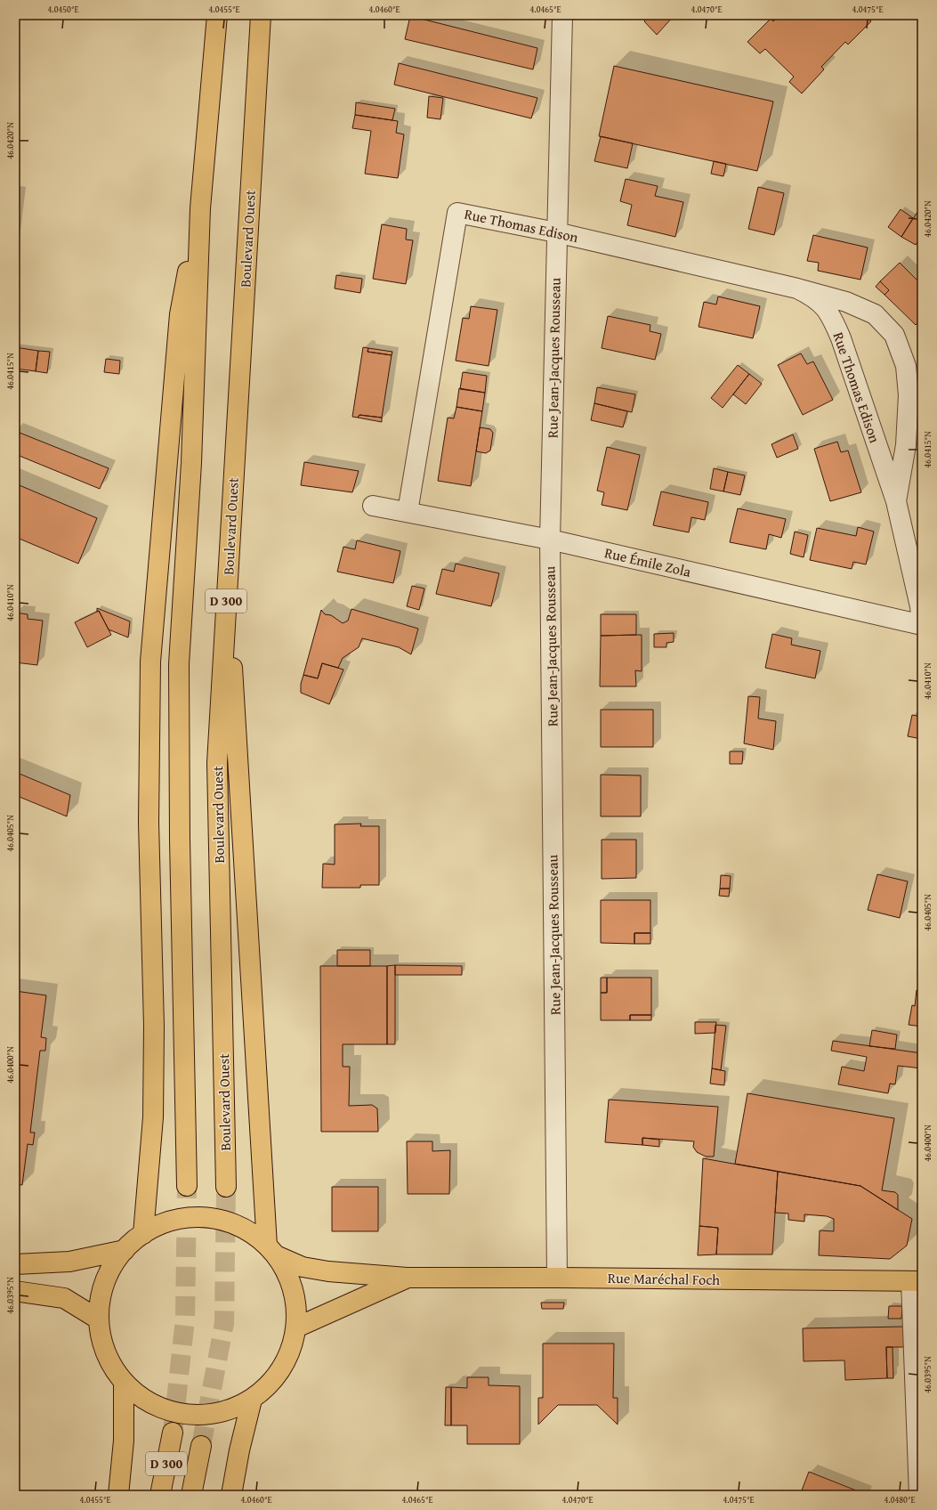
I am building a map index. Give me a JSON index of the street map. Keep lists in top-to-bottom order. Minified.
{"streets":{"main road":["Boulevard Ouest","D 300","Rue Maréchal Foch"],"street":["Rue Thomas Edison","Rue Jean-Jacques Rousseau","Rue Émile Zola"]},"crossings":[["Rue Thomas Edison","Rue Jean-Jacques Rousseau"],["Rue Thomas Edison","Rue Émile Zola"],["Rue Jean-Jacques Rousseau","Rue Émile Zola"],["Rue Jean-Jacques Rousseau","Rue Maréchal Foch"]],"coordinates":["4.0450°E","4.0455°E","4.0460°E","4.0465°E","4.0470°E","4.0475°E","46.0420°N","46.0415°N","46.0410°N","46.0405°N","46.0400°N","46.0395°N","4.0480°E"]}
